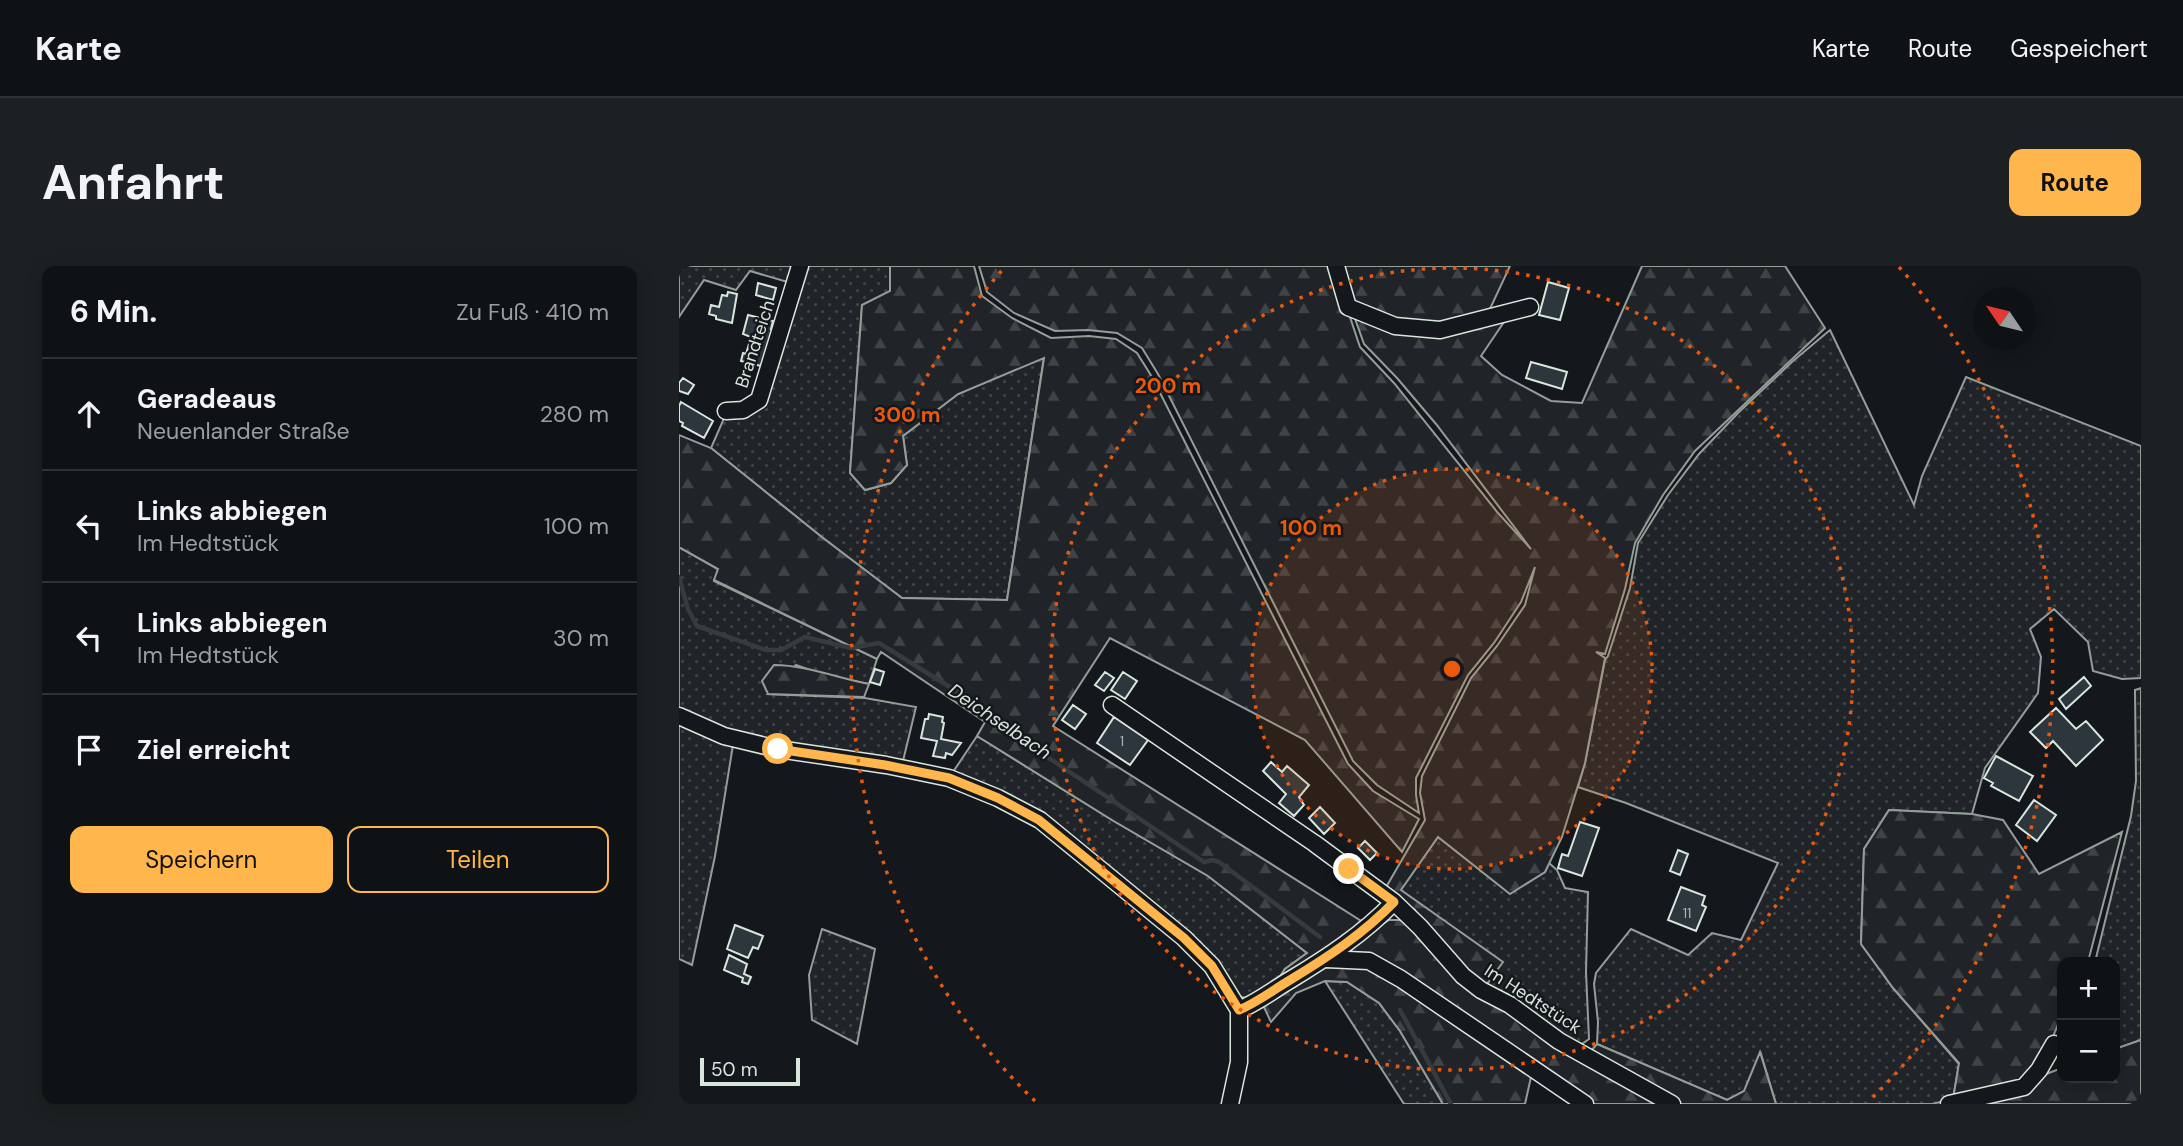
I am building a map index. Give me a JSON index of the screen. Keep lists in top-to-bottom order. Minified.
{"streets":{"street":["Brandteich","Im Hedtstück"]},"water":["Deichselbach"],"house_numbers":["1","11"],"scale_bar":"50 m","north":"top left","page":{"header":"Karte","nav":["Karte","Route","Gespeichert"],"buttons":["Route",["Speichern","Teilen"]],"title":"Anfahrt","heading":["6 Min.","Zu Fuß · 410 m"],"list":[["Geradeaus","Neuenlander Straße","280 m"],["Links abbiegen","Im Hedtstück","100 m"],["Links abbiegen","Im Hedtstück","30 m"],"Ziel erreicht"],"map_buttons":["+","−"],"scale":"50 m"},"rings":["200 m","300 m","100 m"]}
